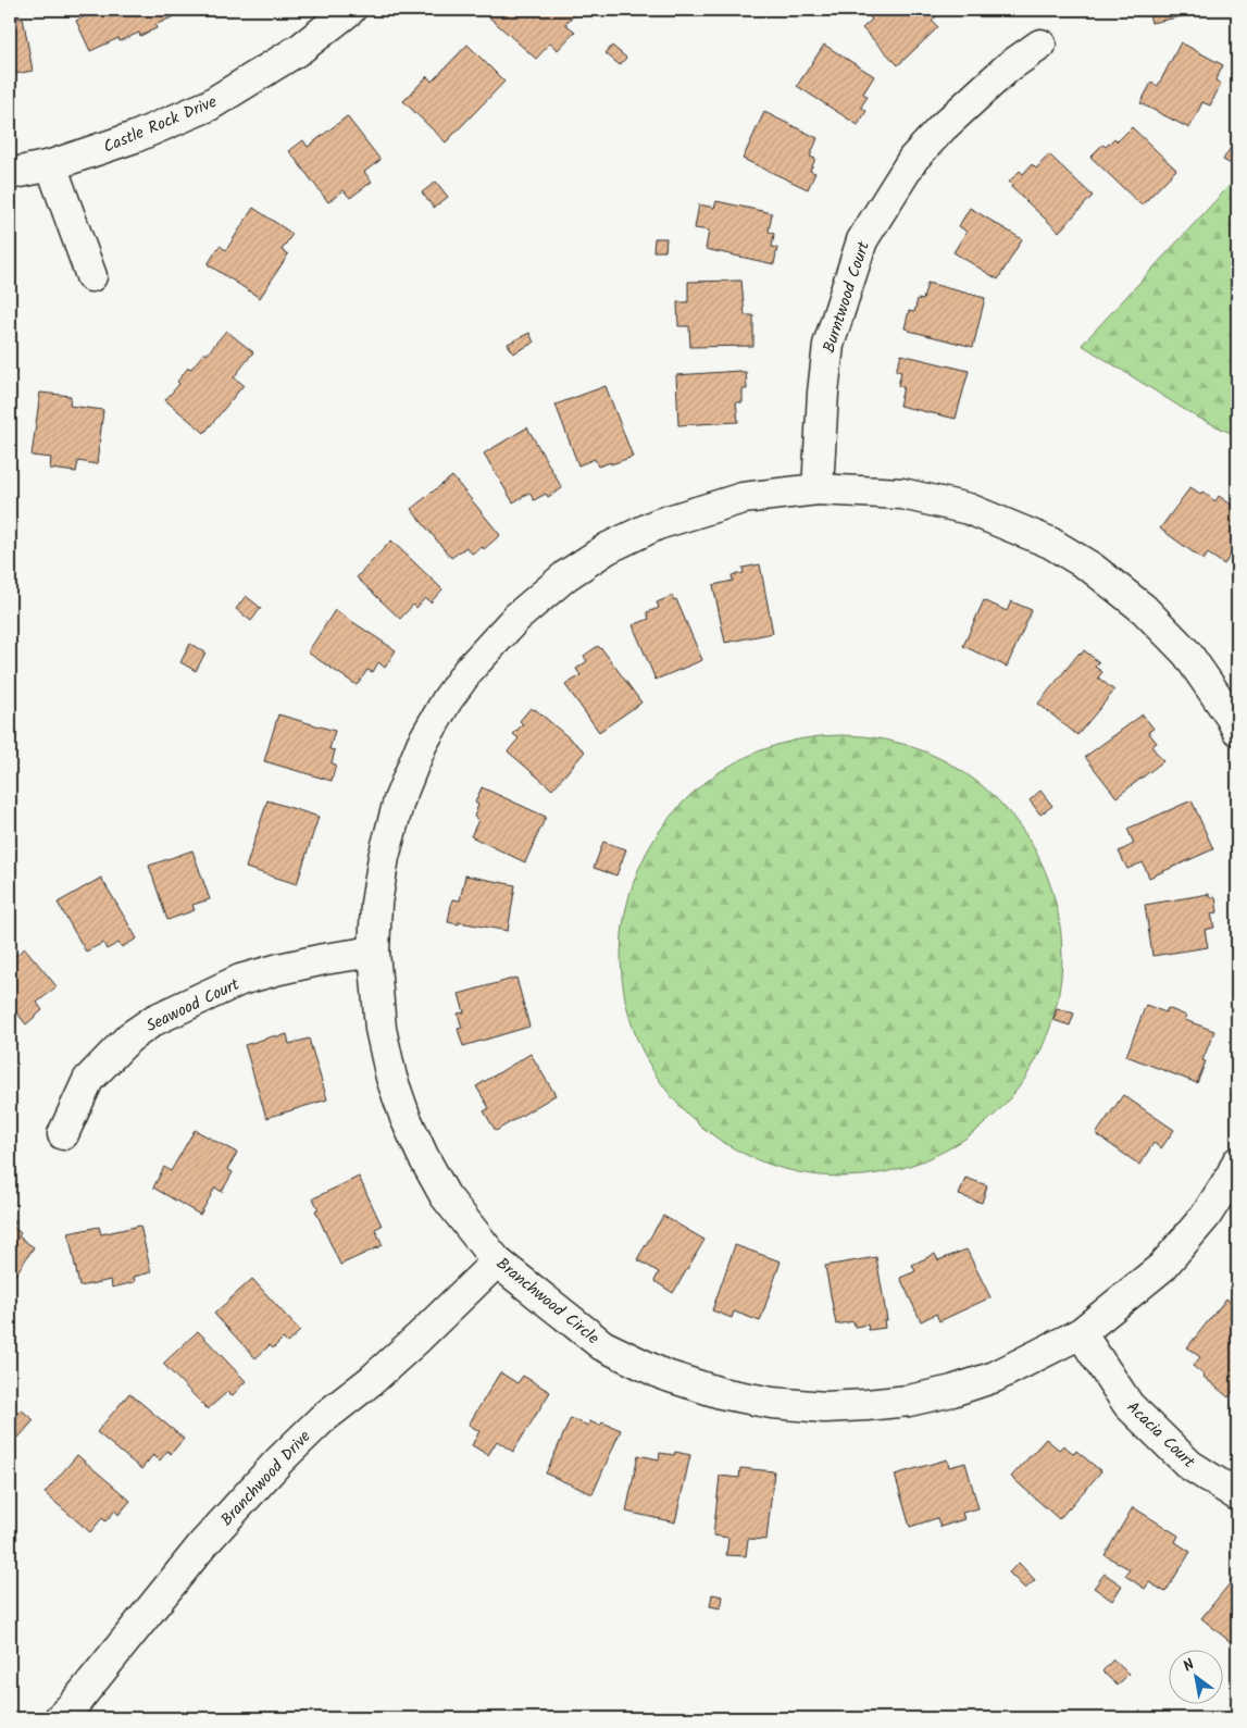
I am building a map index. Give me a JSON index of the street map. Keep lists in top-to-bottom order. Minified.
{"streets":{"street":["Castle Rock Drive","Burntwood Court","Seawood Court","Branchwood Circle","Acacia Court","Branchwood Drive"]},"crossings":[["Burntwood Court","Branchwood Circle"],["Seawood Court","Branchwood Circle"],["Branchwood Circle","Acacia Court"],["Branchwood Circle","Branchwood Drive"]],"north":"top left"}
